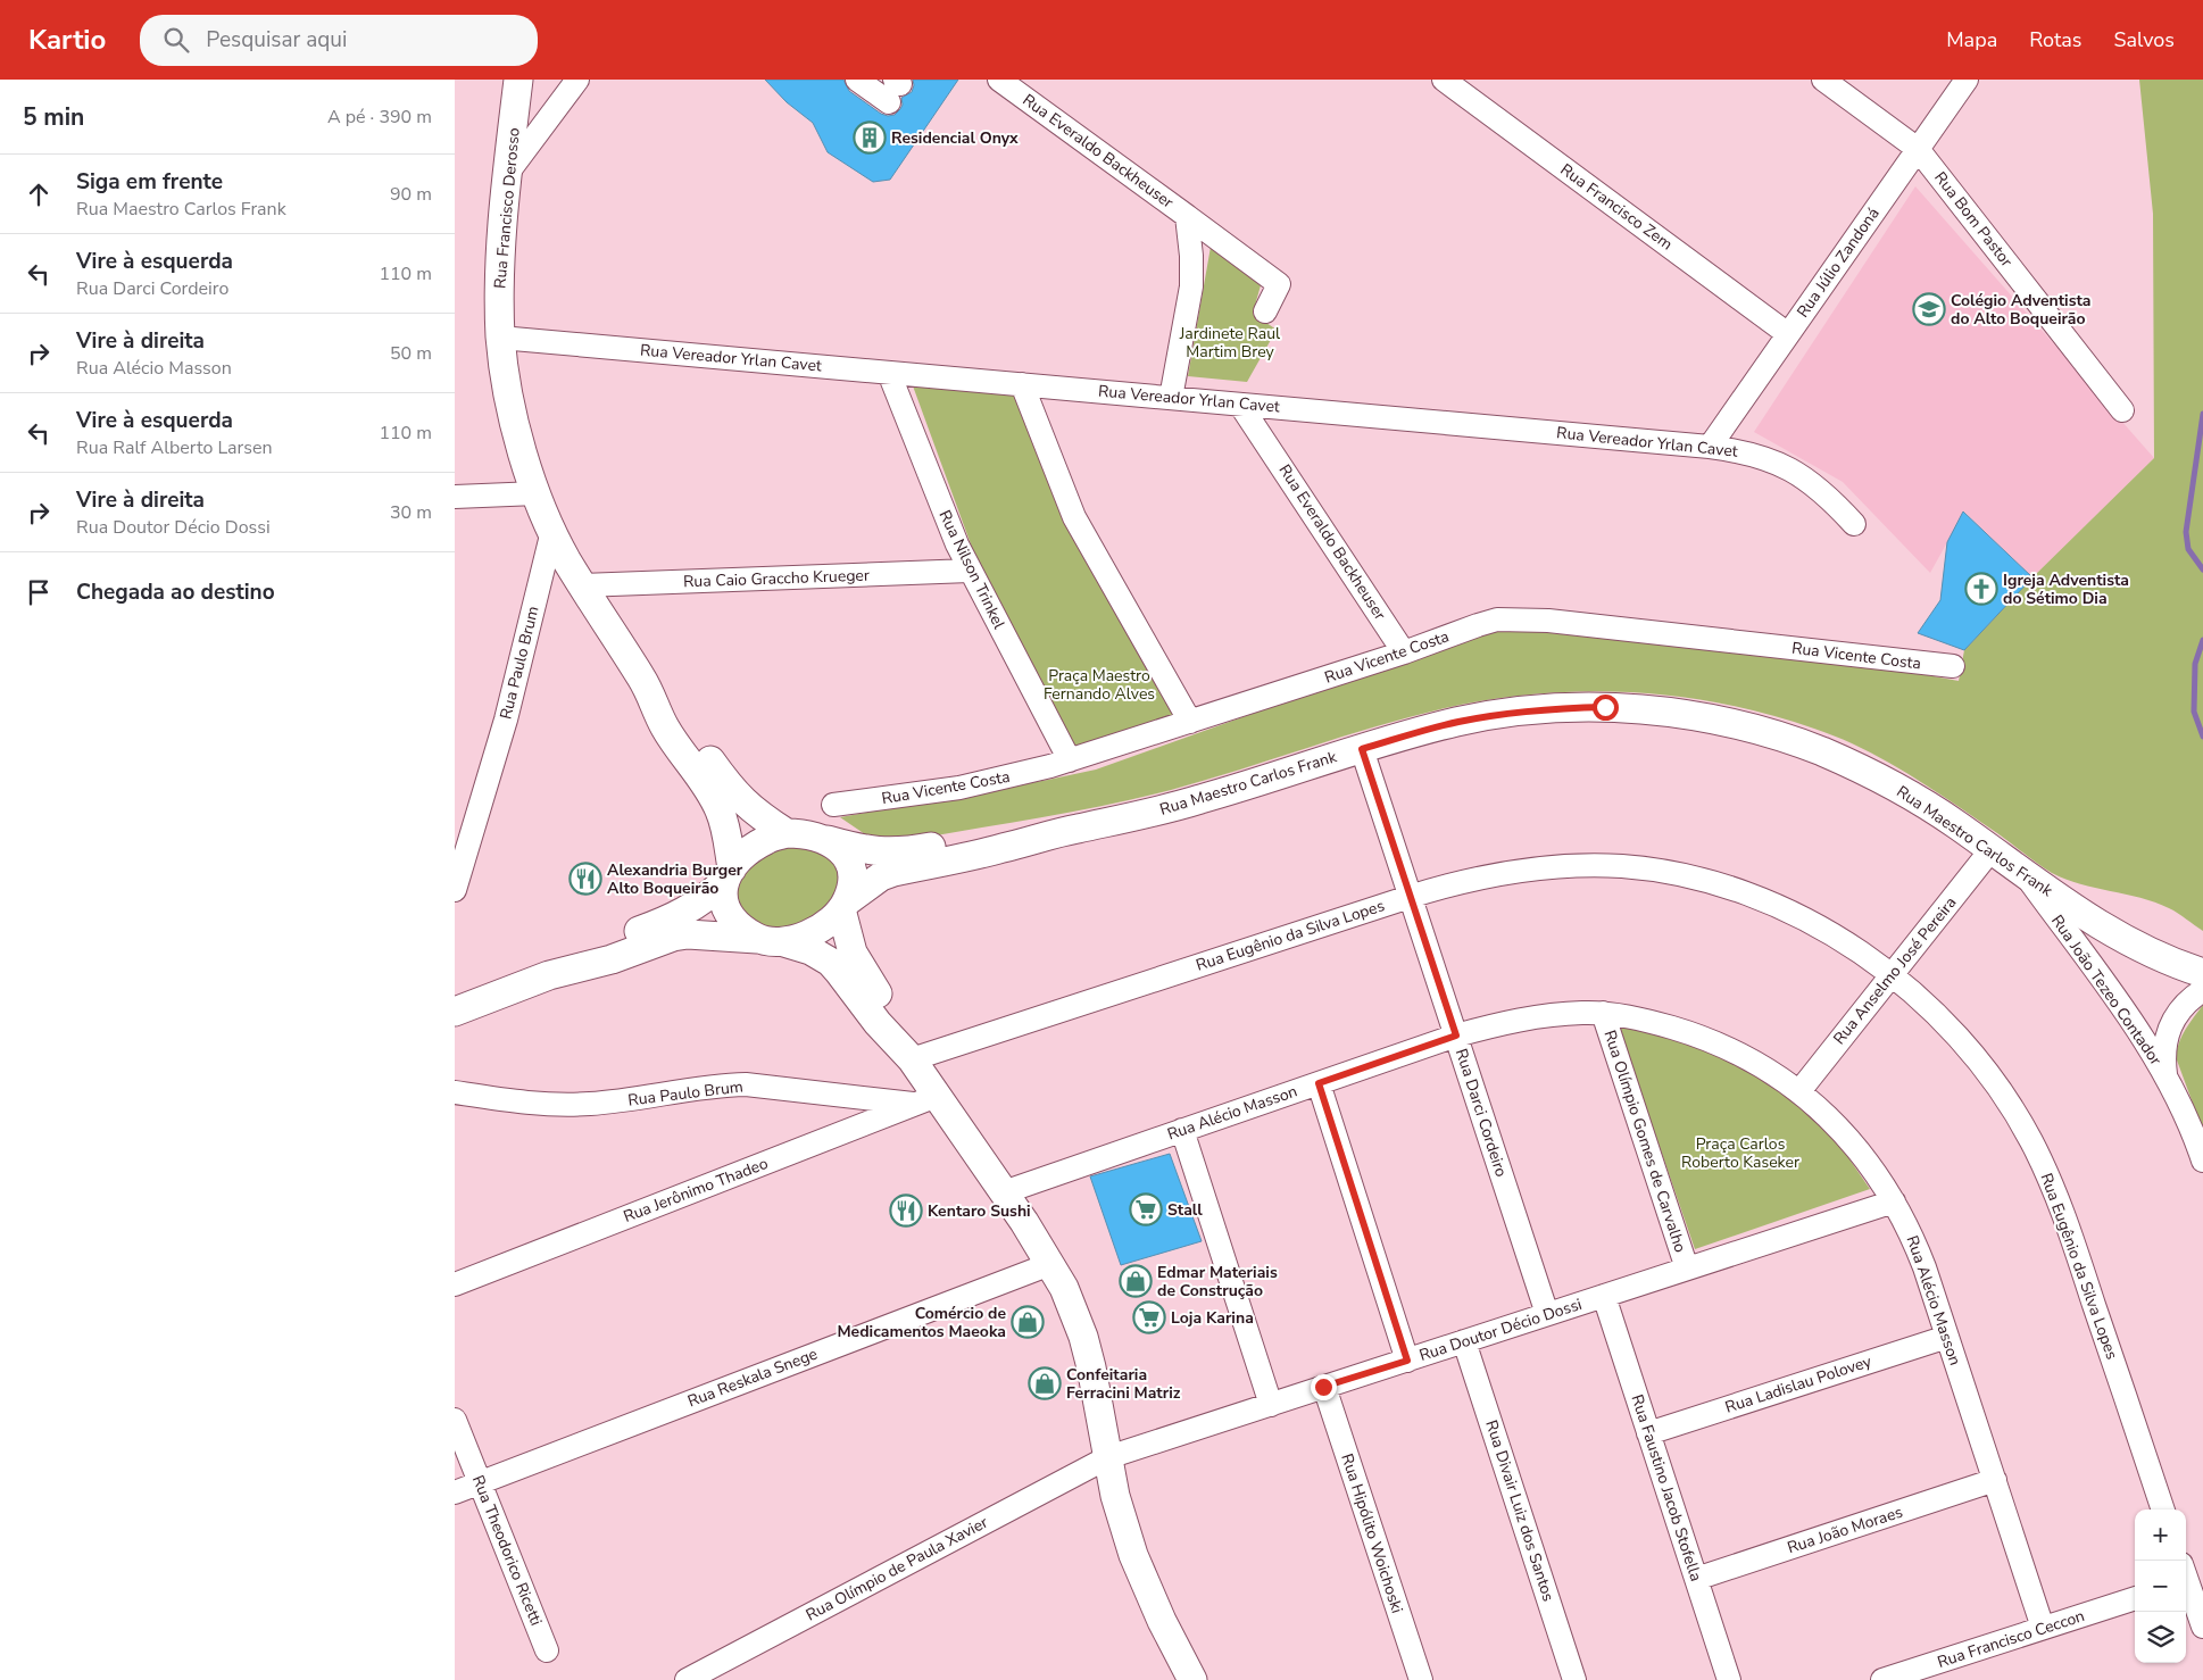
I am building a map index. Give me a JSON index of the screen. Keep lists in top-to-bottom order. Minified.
{"streets":{"main road":["Rua Francisco Derosso","Rua Maestro Carlos Frank"],"street":["Rua Everaldo Backheuser","Rua Francisco Zem","Rua Bom Pastor","Rua Júlio Zandoná","Rua Vereador Yrlan Cavet","Rua Nilson Trinkel","Rua Caio Graccho Krueger","Rua Vicente Costa","Rua Paulo Brum","Rua Eugênio da Silva Lopes","Rua Anselmo José Pereira","Rua João Tezeo Contador","Rua Alécio Masson","Rua Darci Cordeiro","Rua Olímpio Gomes de Carvalho","Rua Jerônimo Thadeo","Rua Doutor Décio Dossi","Rua Reskala Snege","Rua Ladislau Polovey","Rua Faustino Jacob Stofella","Rua Divair Luiz dos Santos","Rua João Moraes","Rua Hipólito Woichoski","Rua Theodorico Ricetti","Rua Olímpio de Paula Xavier","Rua Francisco Ceccon"]},"crossings":[["Rua Everaldo Backheuser","Rua Vereador Yrlan Cavet"],["Rua Everaldo Backheuser","Rua Vicente Costa"],["Rua Francisco Zem","Rua Júlio Zandoná"],["Rua Francisco Derosso","Rua Vereador Yrlan Cavet"],["Rua Francisco Derosso","Rua Caio Graccho Krueger"],["Rua Francisco Derosso","Rua Paulo Brum"],["Rua Francisco Derosso","Rua Maestro Carlos Frank"],["Rua Bom Pastor","Rua Júlio Zandoná"],["Rua Júlio Zandoná","Rua Vereador Yrlan Cavet"],["Rua Vereador Yrlan Cavet","Rua Nilson Trinkel"],["Rua Nilson Trinkel","Rua Caio Graccho Krueger"],["Rua Nilson Trinkel","Rua Vicente Costa"],["Rua Paulo Brum","Rua Jerônimo Thadeo"],["Rua Maestro Carlos Frank","Rua Anselmo José Pereira"],["Rua Maestro Carlos Frank","Rua João Tezeo Contador"],["Rua Maestro Carlos Frank","Rua Darci Cordeiro"],["Rua Eugênio da Silva Lopes","Rua Anselmo José Pereira"],["Rua Eugênio da Silva Lopes","Rua Darci Cordeiro"],["Rua Anselmo José Pereira","Rua Alécio Masson"],["Rua Alécio Masson","Rua Darci Cordeiro"],["Rua Alécio Masson","Rua Olímpio Gomes de Carvalho"],["Rua Alécio Masson","Rua Doutor Décio Dossi"],["Rua Alécio Masson","Rua Ladislau Polovey"],["Rua Alécio Masson","Rua João Moraes"],["Rua Alécio Masson","Rua Francisco Ceccon"],["Rua Darci Cordeiro","Rua Doutor Décio Dossi"],["Rua Olímpio Gomes de Carvalho","Rua Doutor Décio Dossi"],["Rua Doutor Décio Dossi","Rua Faustino Jacob Stofella"],["Rua Doutor Décio Dossi","Rua Divair Luiz dos Santos"],["Rua Doutor Décio Dossi","Rua Hipólito Woichoski"],["Rua Doutor Décio Dossi","Rua Olímpio de Paula Xavier"],["Rua Reskala Snege","Rua Theodorico Ricetti"],["Rua Ladislau Polovey","Rua Faustino Jacob Stofella"],["Rua Faustino Jacob Stofella","Rua João Moraes"]],"parks":["Jardinete Raul Martim Brey","Praça Maestro Fernando Alves","Praça Carlos Roberto Kaseker"],"places":{"building":["Residencial Onyx"],"school or university":["Colégio Adventista do Alto Boqueirão"],"church":["Igreja Adventista do Sétimo Dia"],"restaurant":["Alexandria Burger Alto Boqueirão","Kentaro Sushi"],"supermarket":["Stall","Loja Karina"],"shop":["Edmar Materiais de Construção","Comércio de Medicamentos Maeoka","Confeitaria Ferracini Matriz"]},"page":{"header":"Kartio","search":"Pesquisar aqui","nav":["Mapa","Rotas","Salvos"],"heading":["5 min","A pé · 390 m"],"list":[["Siga em frente","Rua Maestro Carlos Frank","90 m"],["Vire à esquerda","Rua Darci Cordeiro","110 m"],["Vire à direita","Rua Alécio Masson","50 m"],["Vire à esquerda","Rua Ralf Alberto Larsen","110 m"],["Vire à direita","Rua Doutor Décio Dossi","30 m"],"Chegada ao destino"],"map_buttons":["+","−"]}}
